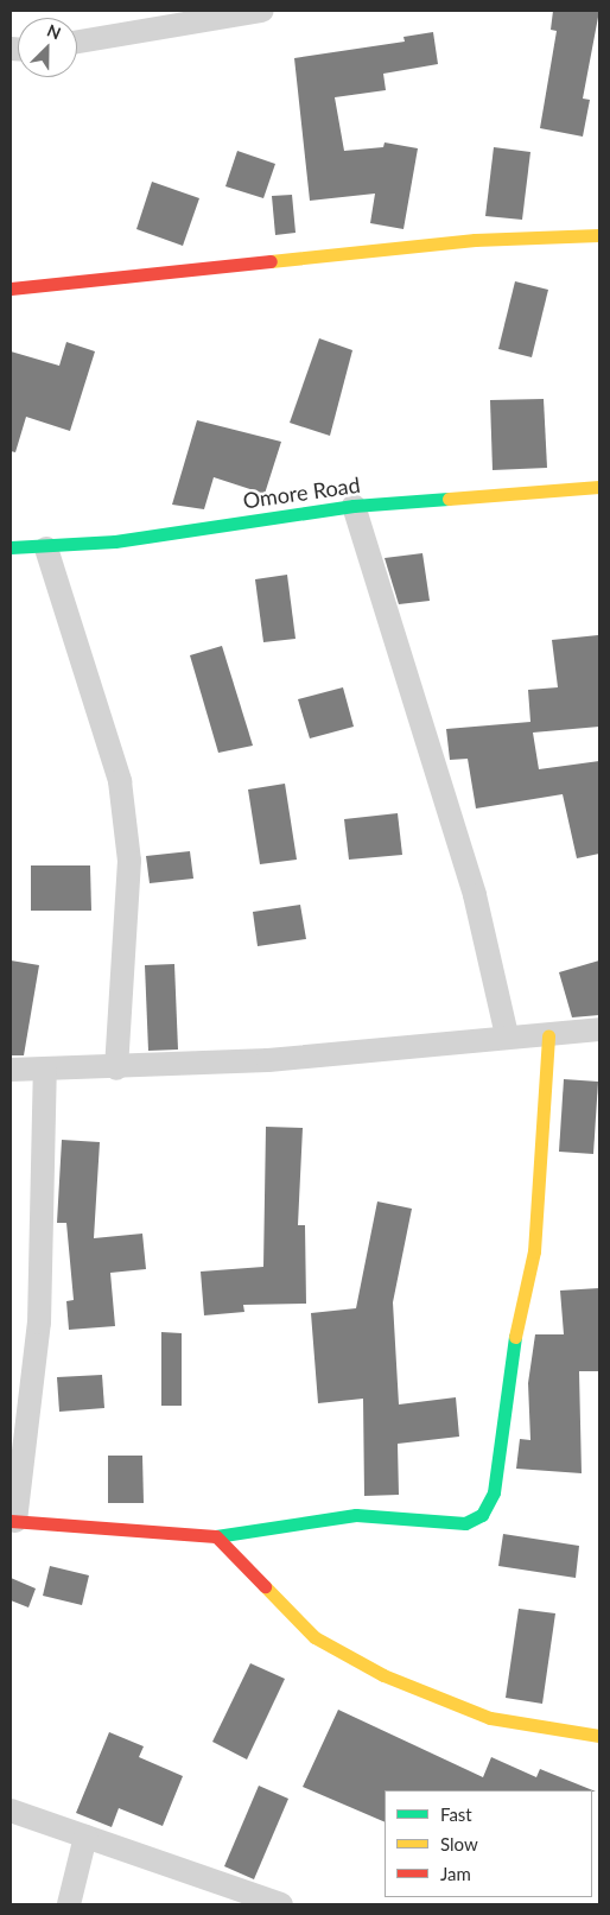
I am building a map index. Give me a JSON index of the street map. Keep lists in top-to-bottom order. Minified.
{"streets":{"street":["Omore Road"]},"legend":["Fast","Slow","Jam"],"north":"top right"}
